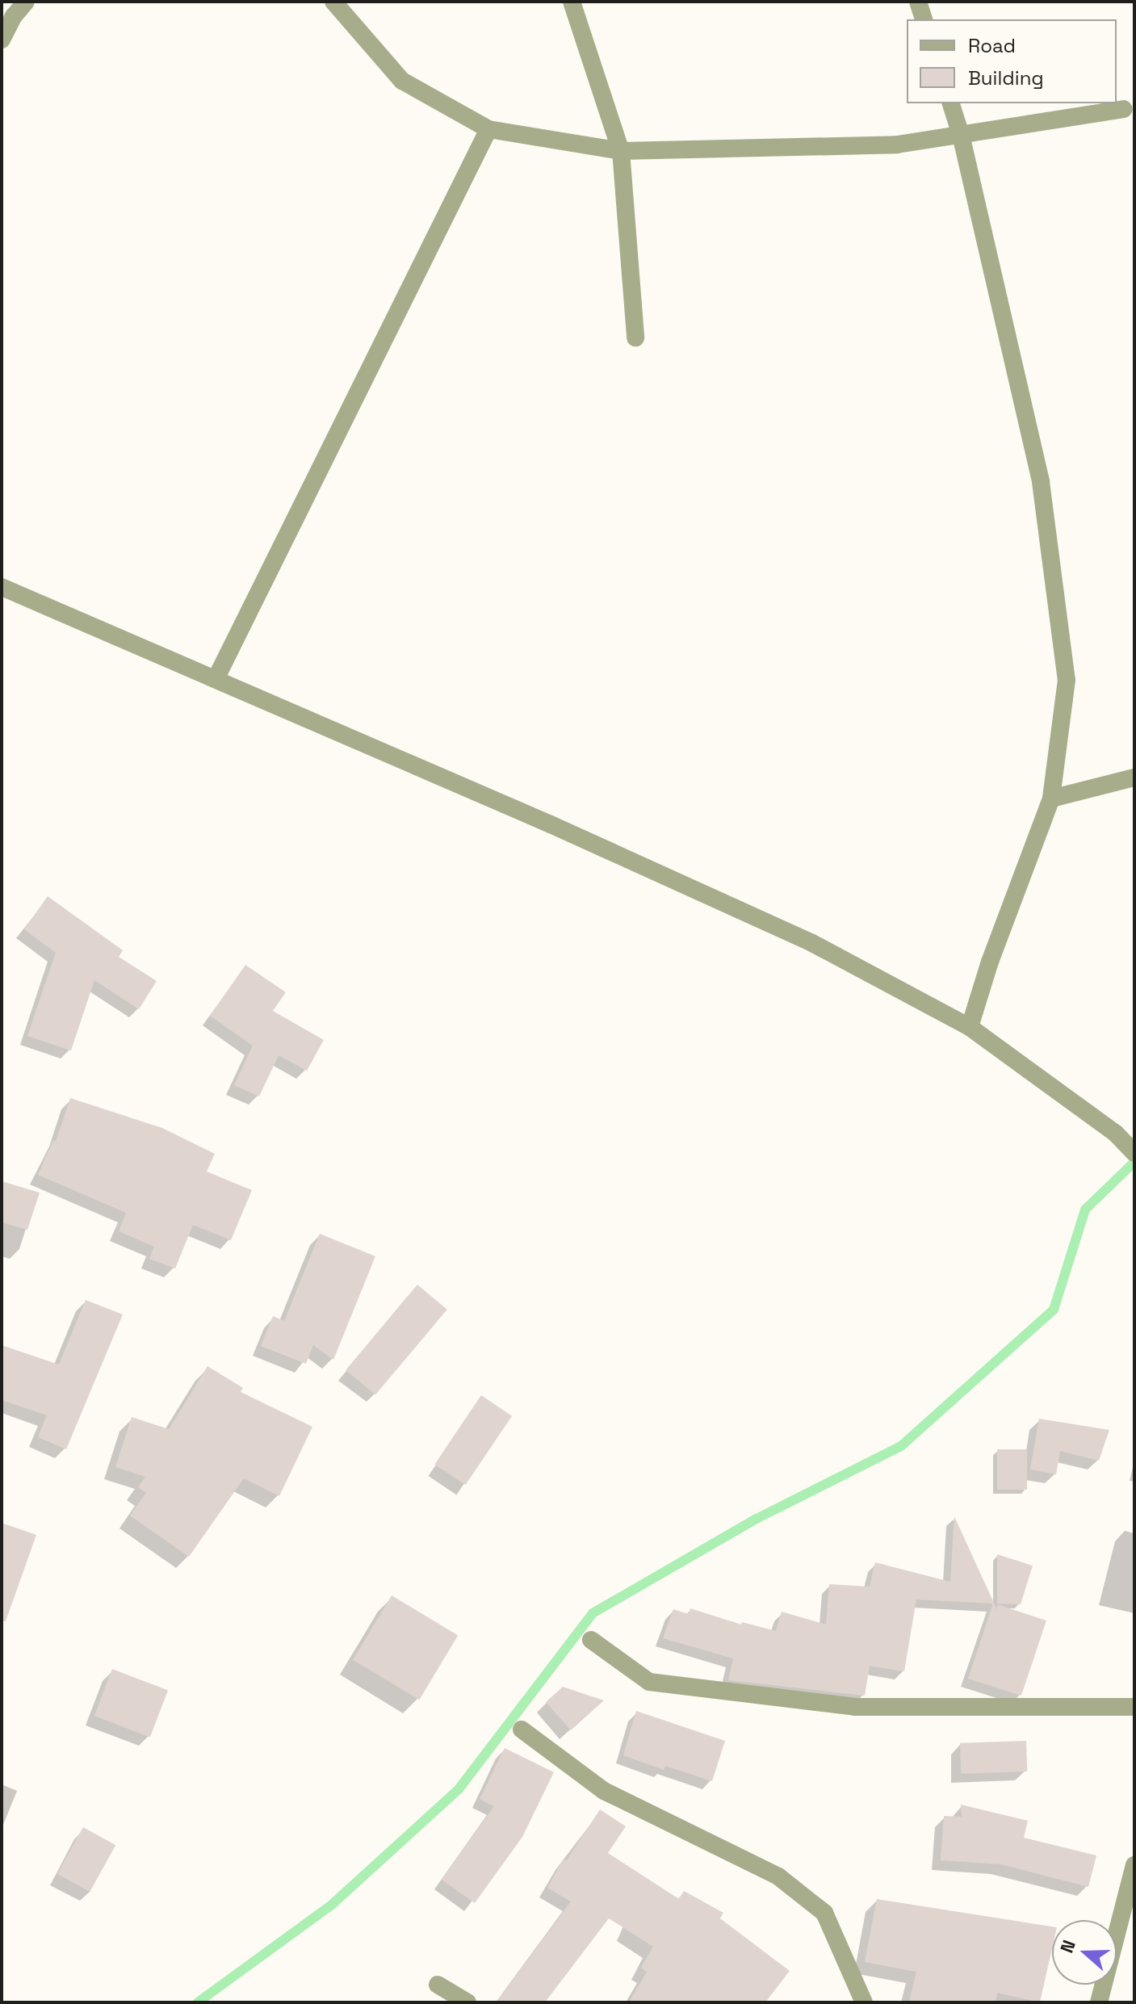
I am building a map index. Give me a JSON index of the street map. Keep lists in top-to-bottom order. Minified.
{"legend":["Road","Building"],"north":"left"}
